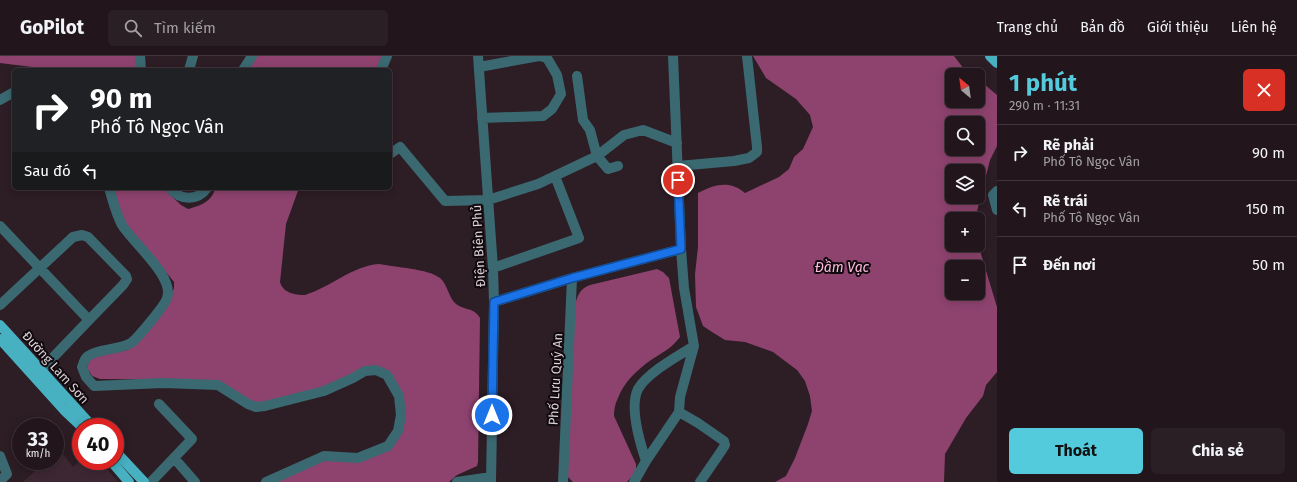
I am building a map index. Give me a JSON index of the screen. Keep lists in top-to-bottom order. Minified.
{"streets":{"main road":["Đường Lam Sơn"],"street":["Điện Biên Phủ","Phố Lưu Quý An"]},"water":["Đầm Vạc"],"north":"top left","page":{"header":"GoPilot","search":"Tìm kiếm","nav":["Trang chủ","Bản đồ","Giới thiệu","Liên hệ"],"heading":["1 phút","290 m · 11:31"],"map_buttons":["+","−"],"turn":["90 m","Phố Tô Ngọc Vân"],"list":[{"name":"Rẽ phải","note":"Phố Tô Ngọc Vân","value":"90 m"},{"name":"Rẽ trái","note":"Phố Tô Ngọc Vân","value":"150 m"},{"name":"Đến nơi","value":"50 m"}],"then":"Sau đó","speed":"33 km/h","limit":"40","buttons":["Thoát","Chia sẻ"]}}
